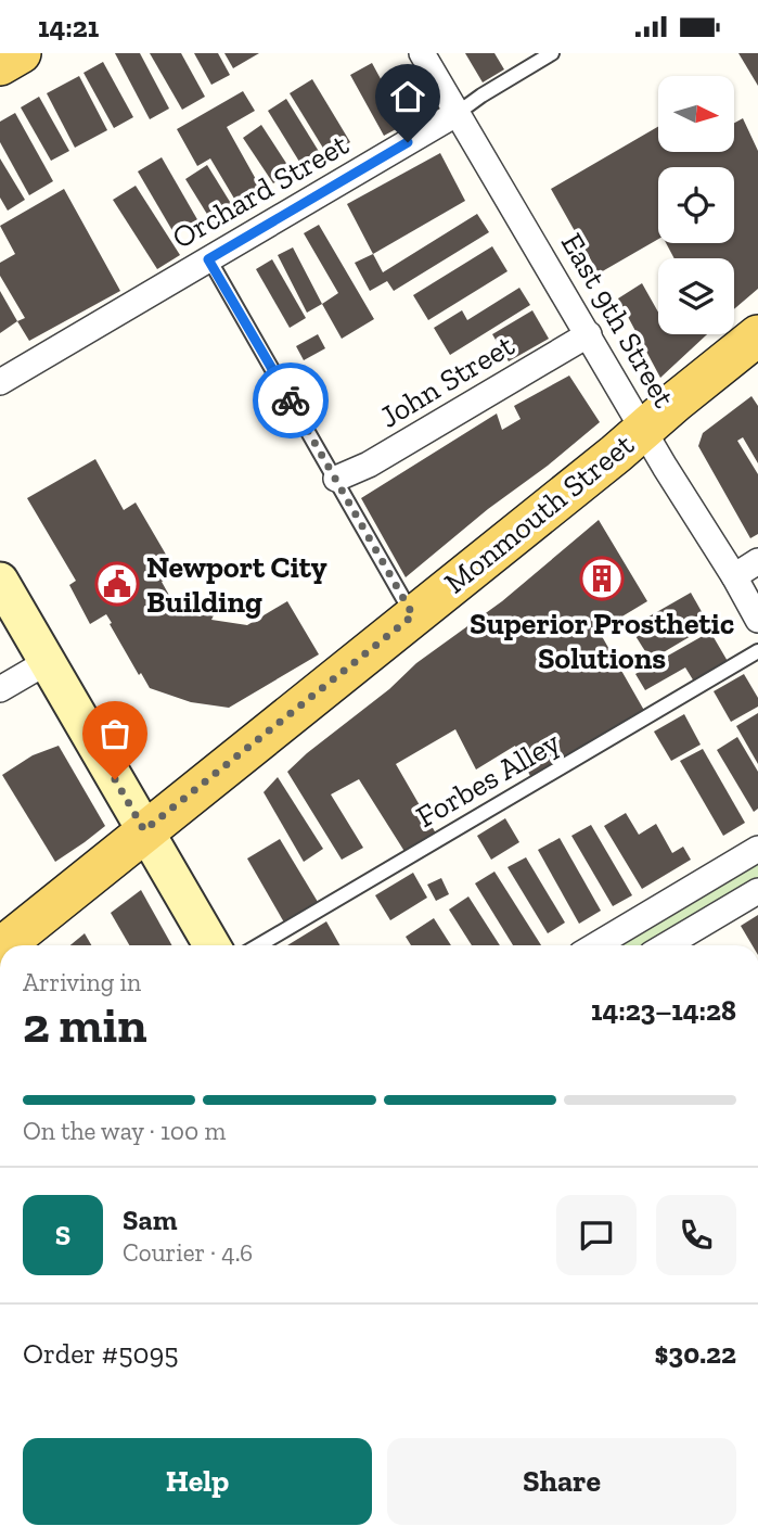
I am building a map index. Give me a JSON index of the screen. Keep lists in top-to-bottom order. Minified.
{"streets":{"main road":["Monmouth Street"],"street":["Orchard Street","East 9th Street","John Street"],"lane":["Forbes Alley"]},"crossings":[["Orchard Street","East 9th Street"],["East 9th Street","John Street"],["East 9th Street","Monmouth Street"]],"places":{"building":["Superior Prosthetic Solutions"],"public building":["Newport City Building"]},"north":"right","page":{"status":"14:21","heading":["2 min","Arriving in","14:23–14:28"],"panel":["Sam","Courier · 4.6","Order #5095","$30.22"],"bar":"On the way · 100 m","round":"S","buttons":["Help","Share"]}}
